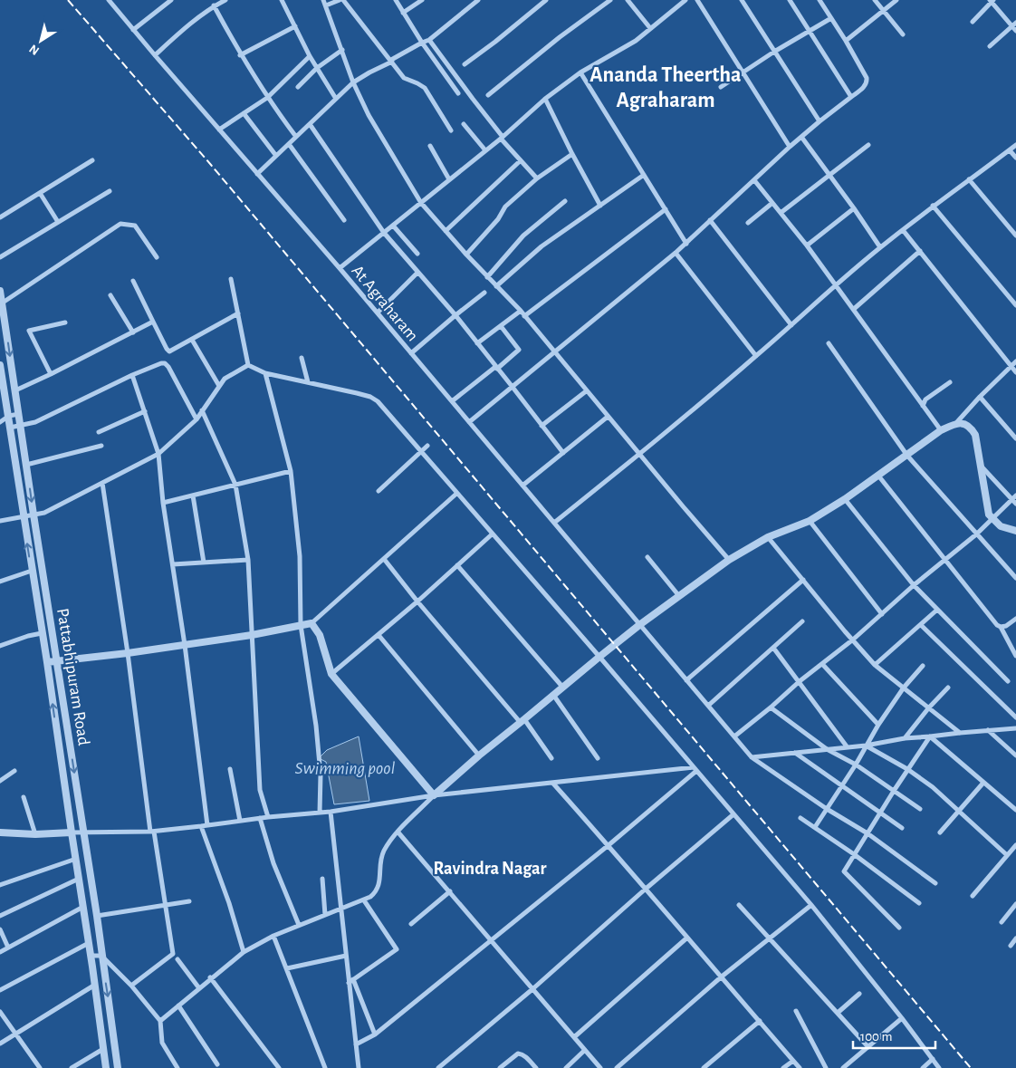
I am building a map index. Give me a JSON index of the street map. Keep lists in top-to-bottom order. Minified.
{"streets":{"street":["At Agraharam","Pattabhipuram Road"]},"districts":["Ananda Theertha Agraharam","Ravindra Nagar"],"water":["Swimming pool"],"scale_bar":"100 m","north":"bottom left"}
